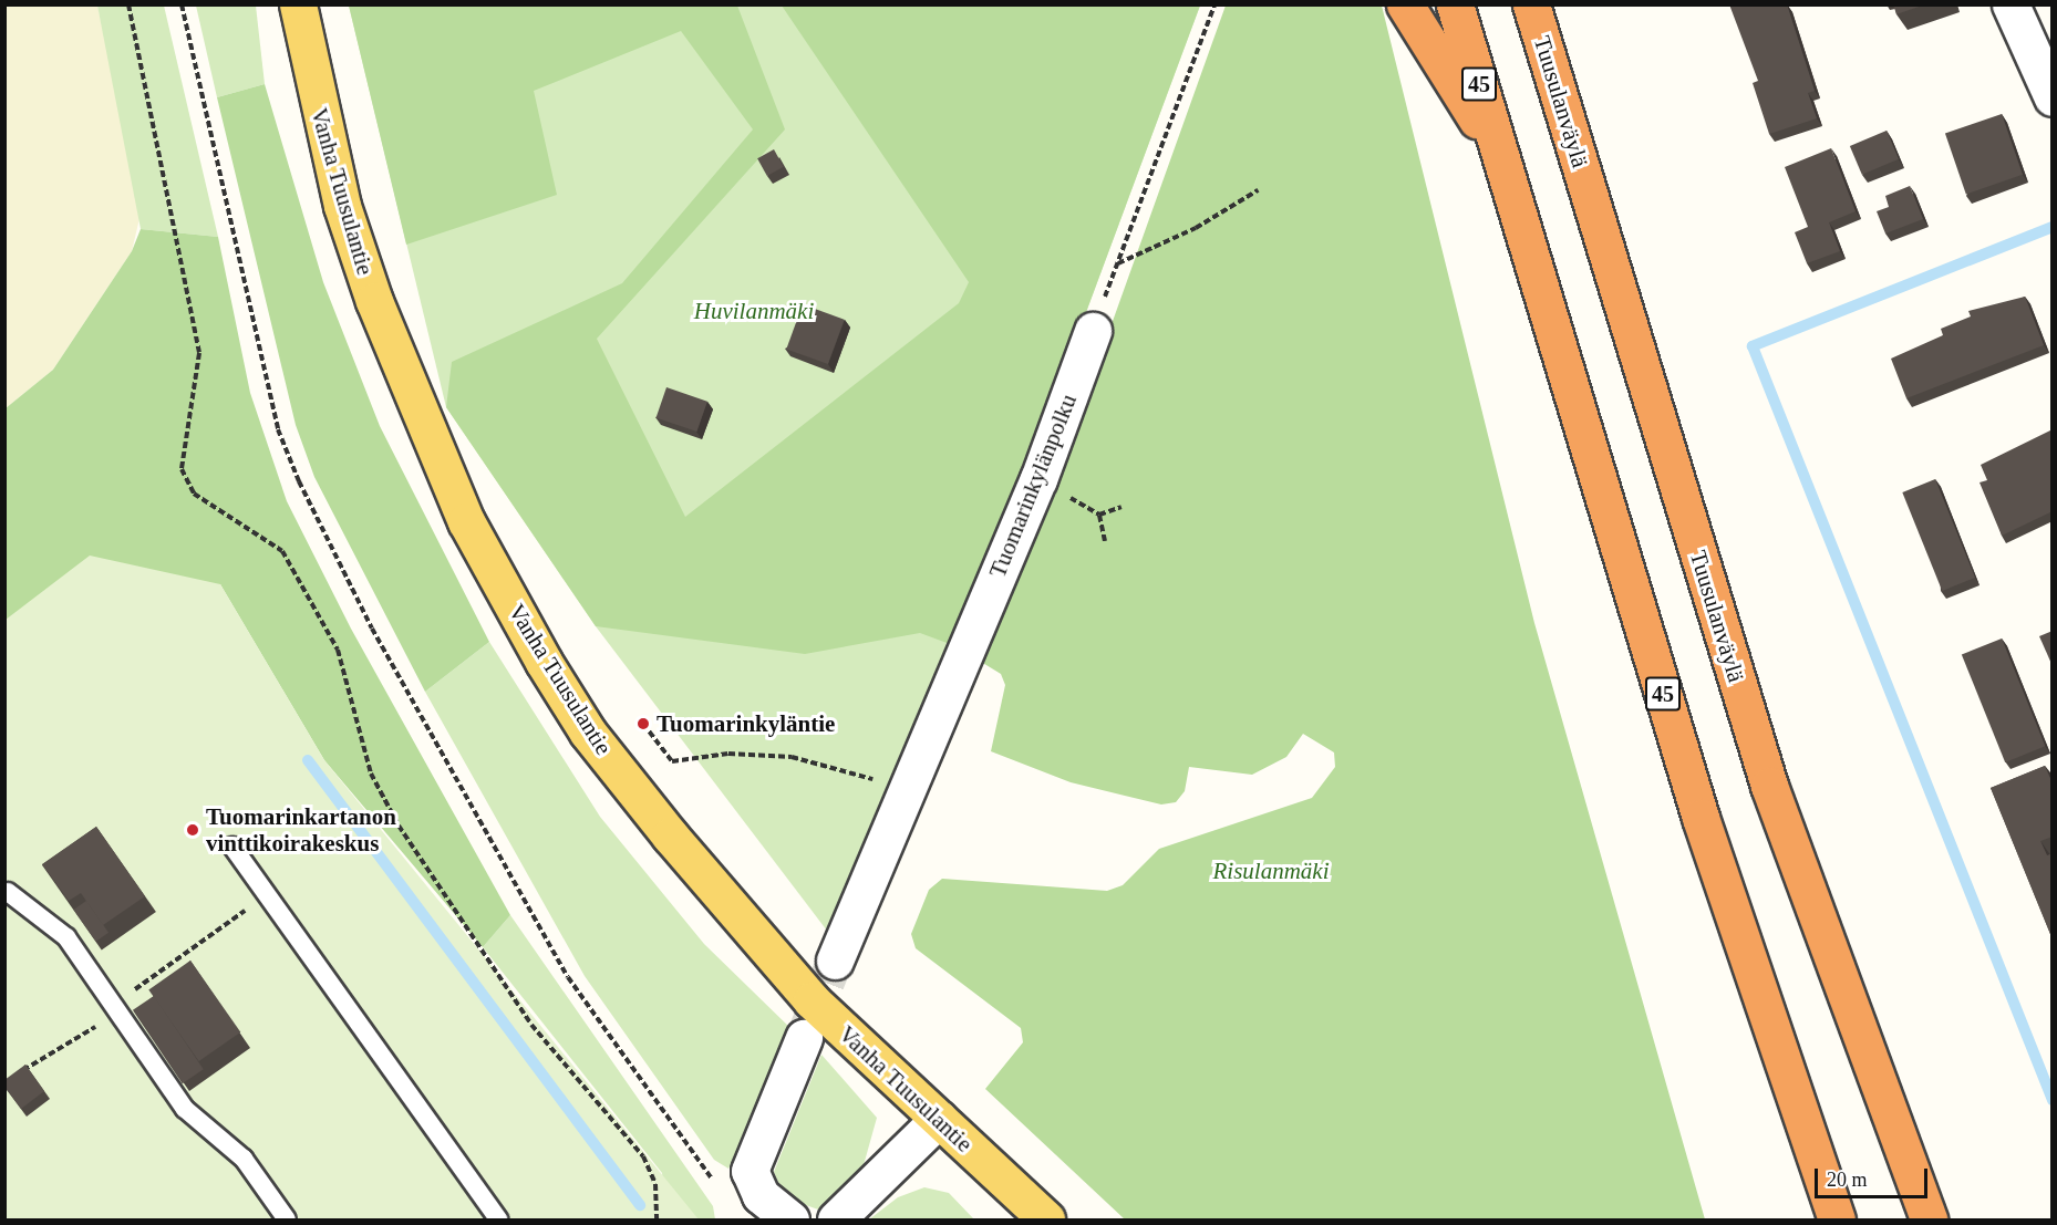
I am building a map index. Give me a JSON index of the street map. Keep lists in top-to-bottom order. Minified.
{"streets":{"highway":["45","Tuusulanväylä"],"main road":["Vanha Tuusulantie"],"street":["Tuomarinkylänpolku"]},"parks":["Huvilanmäki","Risulanmäki"],"places":["Tuomarinkyläntie","Tuomarinkartanon vinttikoirakeskus"],"scale_bar":"20 m"}
